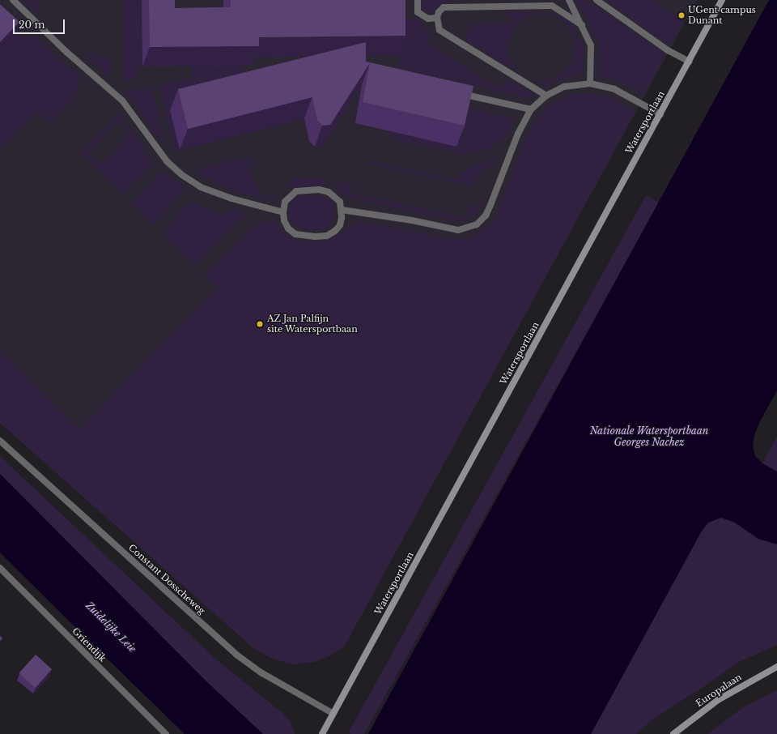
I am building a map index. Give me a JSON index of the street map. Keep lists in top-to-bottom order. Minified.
{"streets":{"street":["Watersportlaan","Constant Dosscheweg","Griendijk","Europalaan"]},"crossings":[["Watersportlaan","Constant Dosscheweg"]],"water":["Nationale Watersportbaan Georges Nachez","Zuidelijke Leie"],"places":["UGent campus Dunant","AZ Jan Palfijn site Watersportbaan"],"scale_bar":"20 m"}
